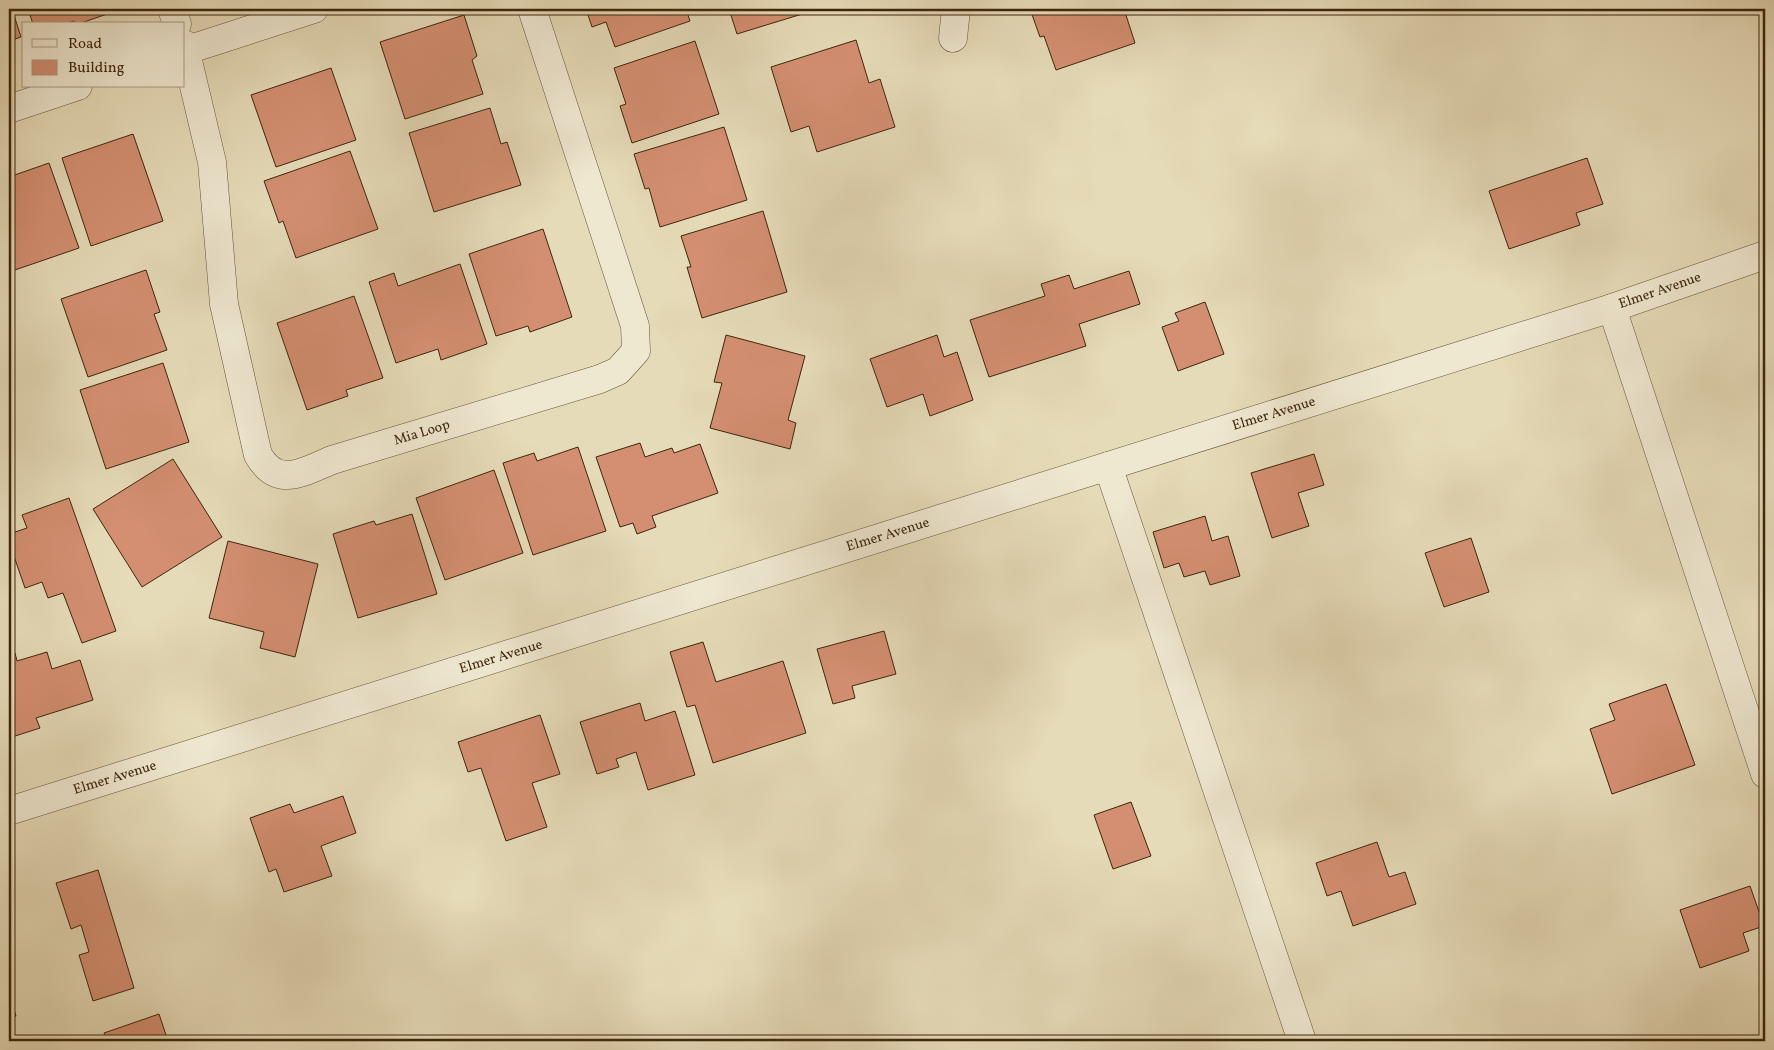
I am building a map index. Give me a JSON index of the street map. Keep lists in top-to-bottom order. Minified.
{"streets":{"street":["Elmer Avenue","Mia Loop"]},"legend":["Road","Building"]}
